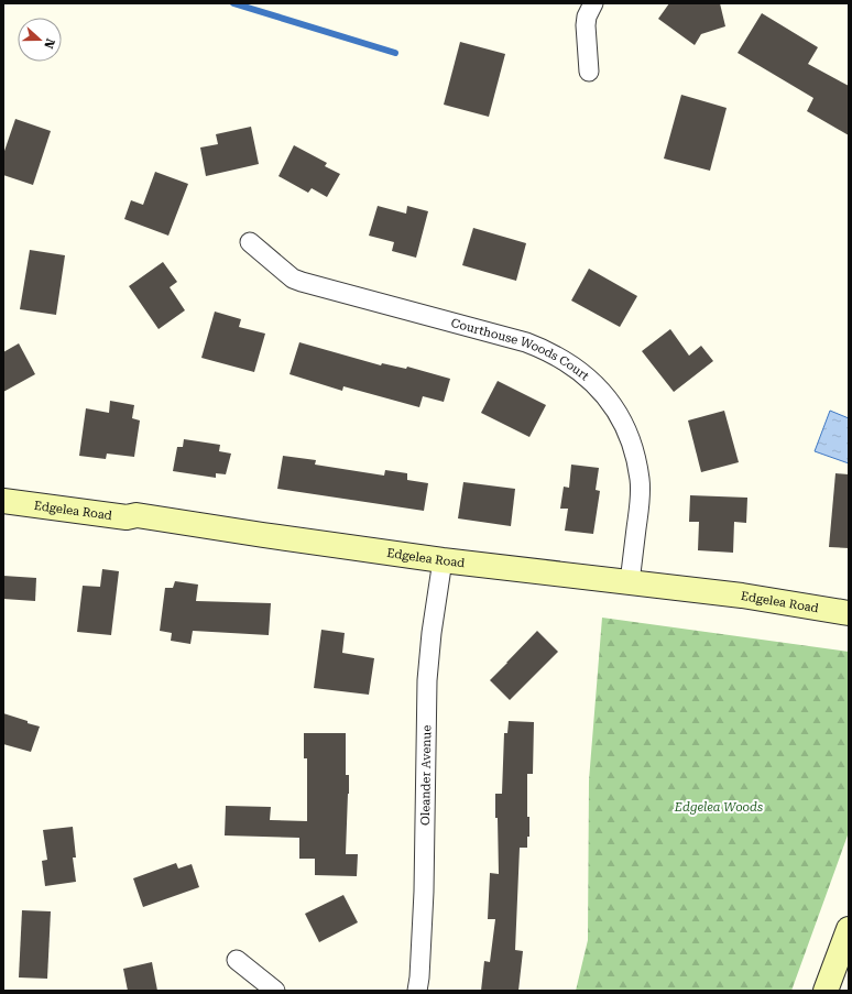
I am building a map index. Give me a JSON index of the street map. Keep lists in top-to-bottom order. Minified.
{"streets":{"street":["Courthouse Woods Court","Edgelea Road","Oleander Avenue"]},"crossings":[["Courthouse Woods Court","Edgelea Road"],["Edgelea Road","Oleander Avenue"]],"parks":["Edgelea Woods"],"north":"right"}
